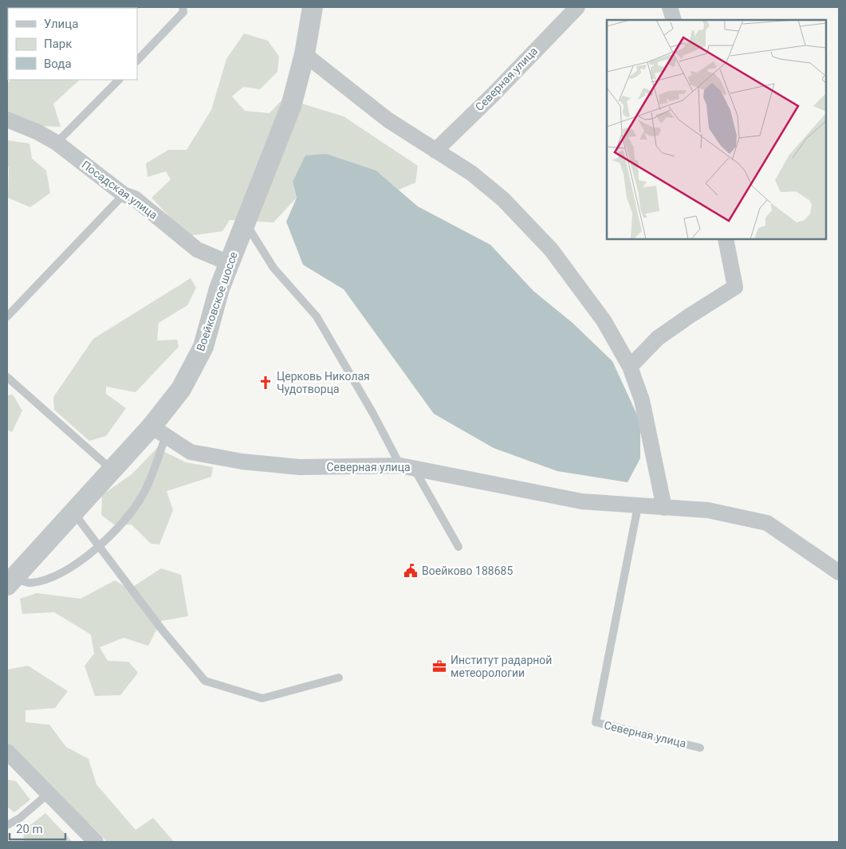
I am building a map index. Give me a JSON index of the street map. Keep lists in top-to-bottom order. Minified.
{"streets":{"street":["Северная улица","Посадская улица","Воейковское шоссе"]},"crossings":[["Северная улица","Воейковское шоссе"],["Посадская улица","Воейковское шоссе"]],"places":{"church":["Церковь Николая Чудотворца"],"public building":["Воейково 188685"],"office":["Институт радарной метеорологии"]},"legend":["Улица","Парк","Вода"],"scale_bar":"20 m"}
